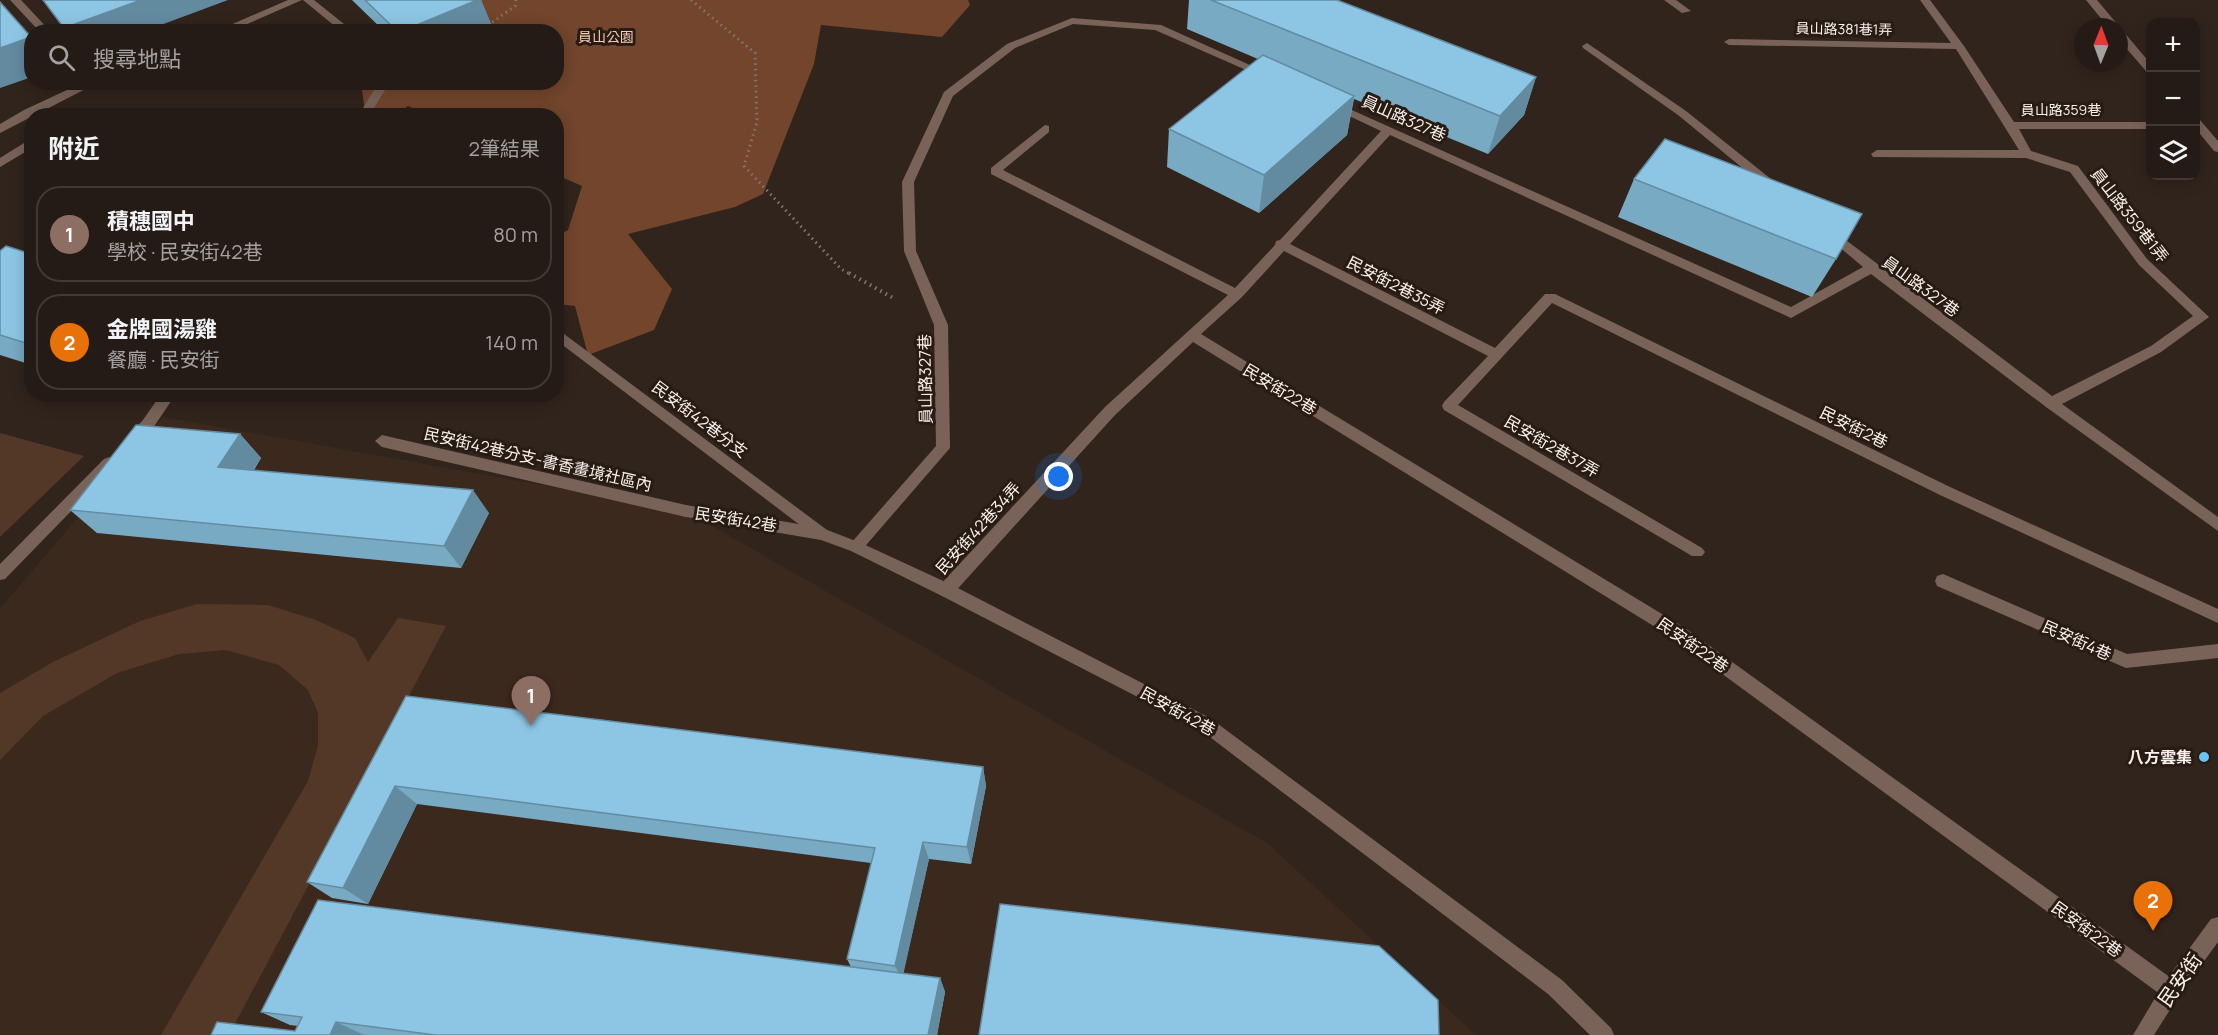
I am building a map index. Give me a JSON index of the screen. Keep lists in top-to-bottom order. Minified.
{"streets":{"street":["員山路381巷1弄","員山路359巷","員山路327巷","員山路359巷1弄","民安街2巷35弄","民安街22巷","民安街42巷分支","民安街2巷","民安街2巷37弄","民安街42巷分支-書香畫境社區內","民安街42巷","民安街42巷34弄","民安街4巷","民安街"]},"crossings":[["員山路359巷","員山路359巷1弄"],["員山路327巷","員山路359巷1弄"],["員山路327巷","民安街42巷"],["員山路327巷","民安街42巷34弄"],["民安街2巷35弄","民安街2巷"],["民安街2巷35弄","民安街2巷37弄"],["民安街2巷35弄","民安街42巷34弄"],["民安街22巷","民安街42巷34弄"],["民安街22巷","民安街"],["民安街42巷分支","民安街42巷"],["民安街2巷","民安街2巷37弄"],["民安街42巷分支-書香畫境社區內","民安街42巷"],["民安街42巷","民安街42巷34弄"]],"parks":["員山公園"],"places":["八方雲集"],"north":"top","page":{"map_buttons":["+","−"],"search":"搜尋地點","heading":["附近","2筆結果"],"list":[{"mark":"1","name":"積穗國中","note":"學校 · 民安街42巷","value":"80 m"},{"mark":"2","name":"金牌國湯雞","note":"餐廳 · 民安街","value":"140 m"}],"pins":["1","2"]}}
